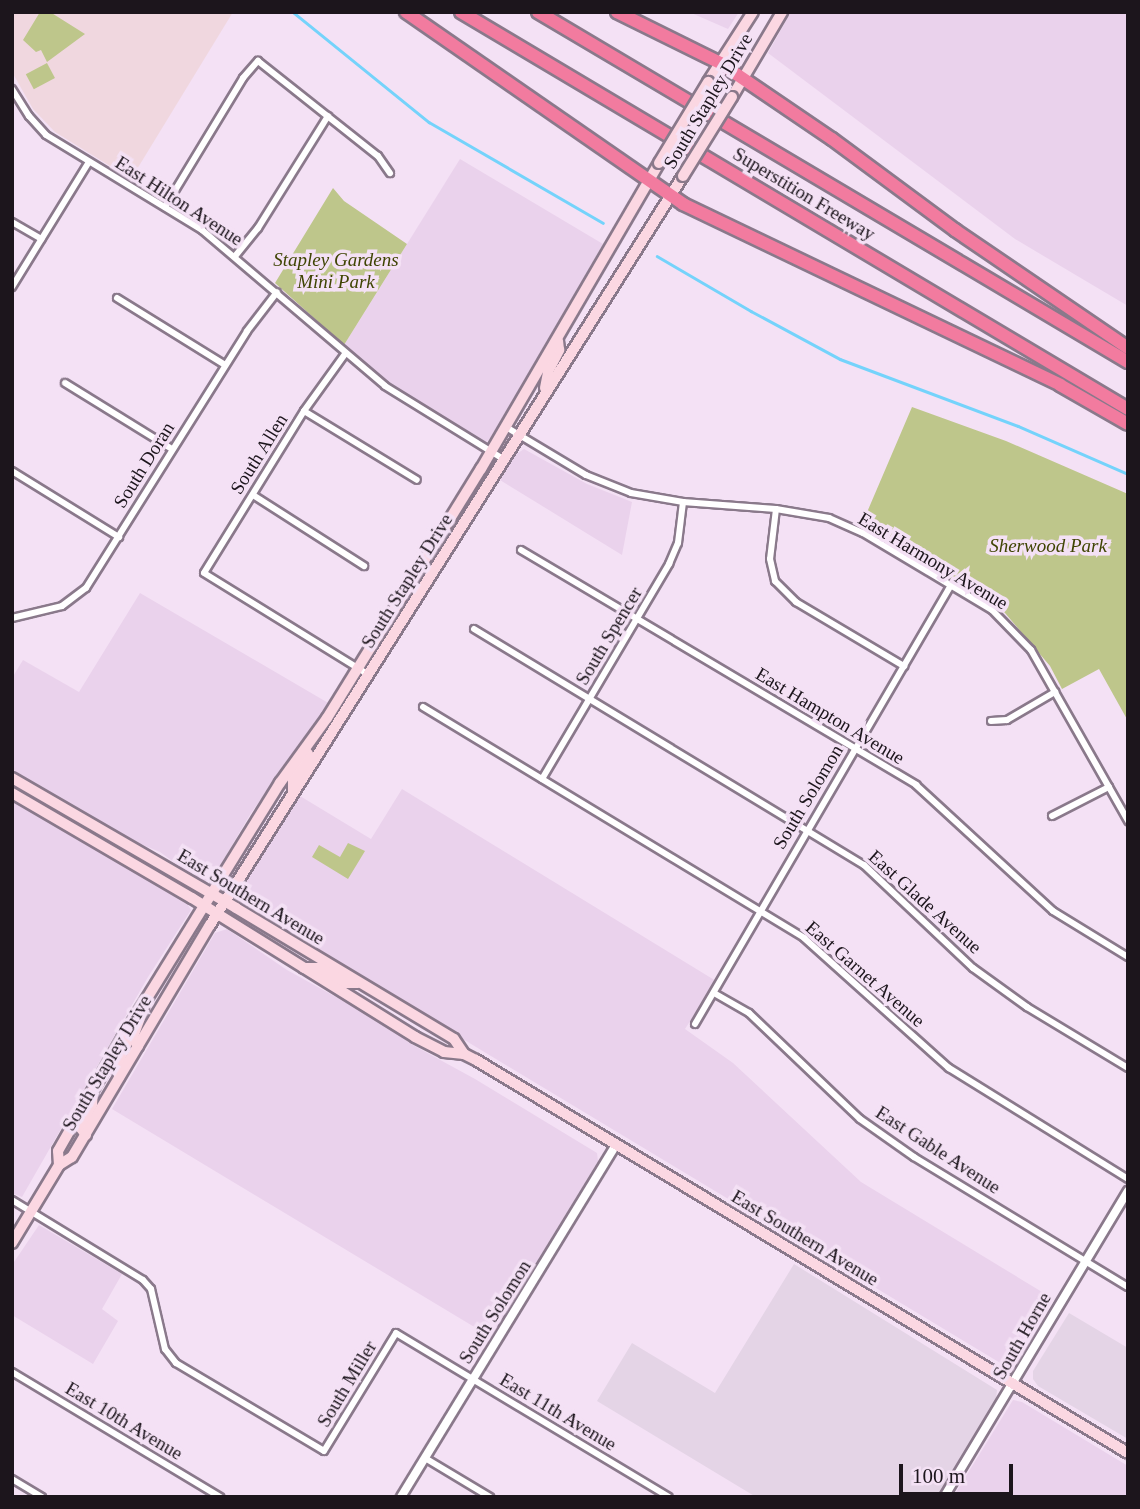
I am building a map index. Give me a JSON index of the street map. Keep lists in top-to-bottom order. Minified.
{"streets":{"highway":["Superstition Freeway"],"main road":["South Stapley Drive","East Southern Avenue"],"street":["East Hilton Avenue","South Allen","South Doran","East Harmony Avenue","South Spencer","East Hampton Avenue","South Solomon","East Glade Avenue","East Garnet Avenue","East Gable Avenue","South Horne","South Miller","East 11th Avenue","East 10th Avenue"]},"crossings":[["South Stapley Drive","East Hilton Avenue"],["South Stapley Drive","South Allen"],["South Stapley Drive","East Harmony Avenue"],["South Stapley Drive","East Southern Avenue"],["South Stapley Drive","South Miller"],["East Hilton Avenue","South Allen"],["East Hilton Avenue","South Doran"],["East Harmony Avenue","South Spencer"],["East Harmony Avenue","South Solomon"],["South Spencer","East Hampton Avenue"],["South Spencer","East Glade Avenue"],["South Spencer","East Garnet Avenue"],["East Hampton Avenue","South Solomon"],["South Solomon","East Southern Avenue"],["South Solomon","East Glade Avenue"],["South Solomon","East Garnet Avenue"],["South Solomon","East Gable Avenue"],["South Solomon","East 11th Avenue"],["East Southern Avenue","South Horne"],["East Gable Avenue","South Horne"],["South Miller","East 11th Avenue"]],"parks":["Stapley Gardens Mini Park","Sherwood Park"],"scale_bar":"100 m"}
